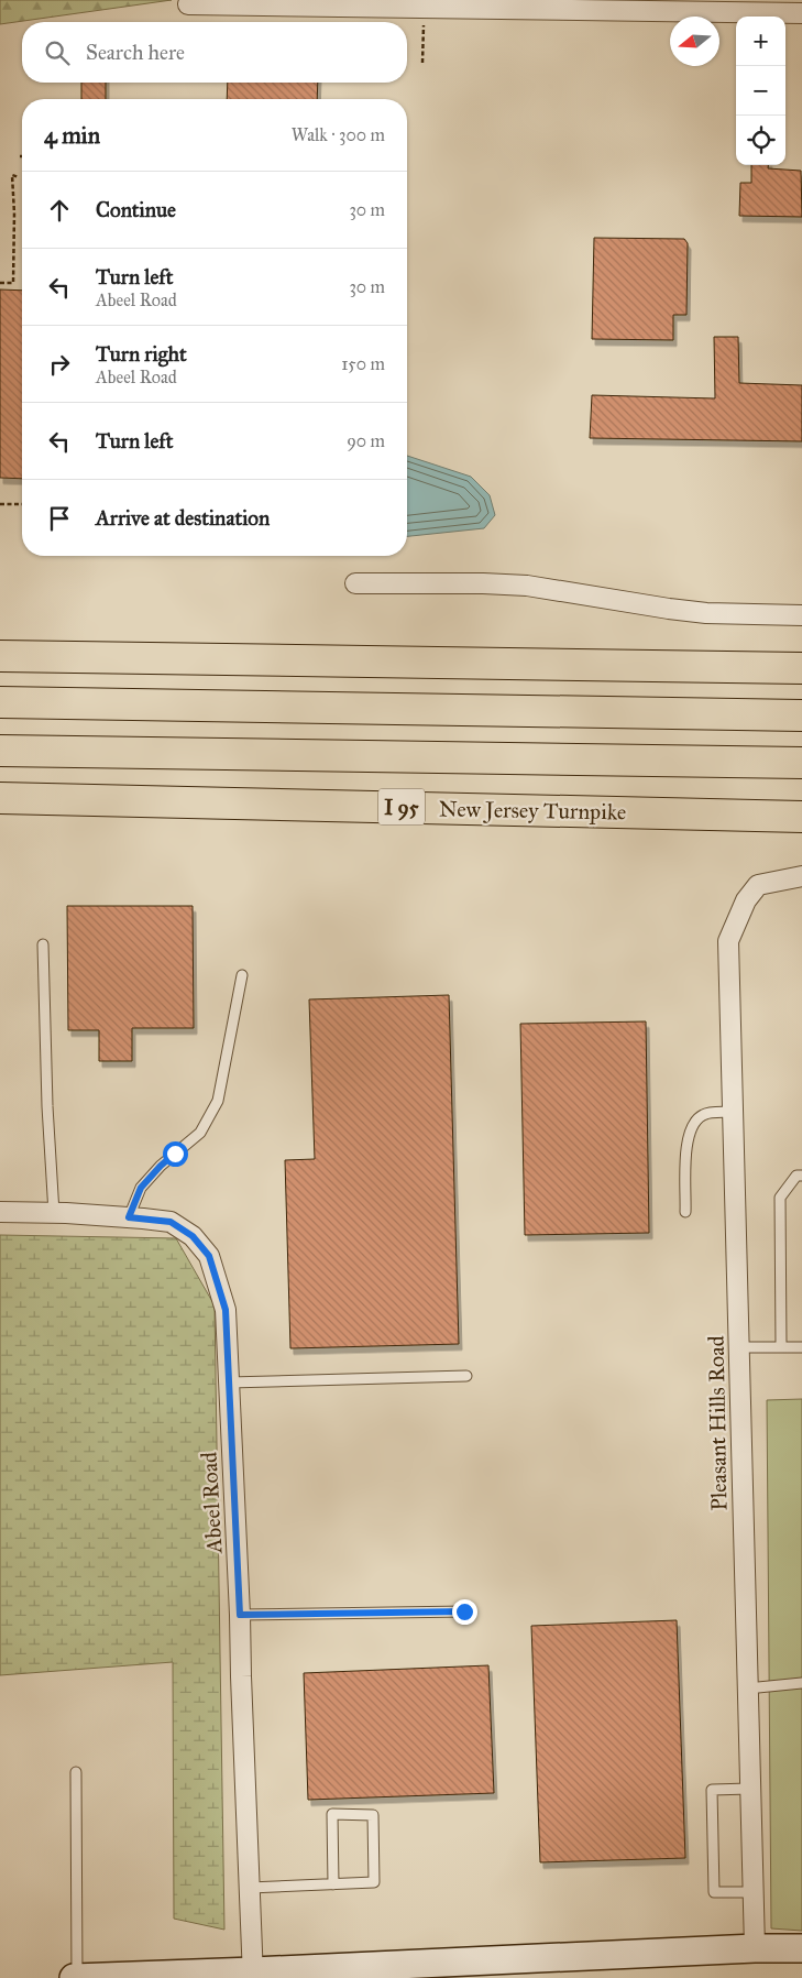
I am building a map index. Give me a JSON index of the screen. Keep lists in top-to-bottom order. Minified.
{"streets":{"highway":["I 95","New Jersey Turnpike"],"street":["Pleasant Hills Road","Abeel Road"]},"north":"left","page":{"map_buttons":["+","−"],"search":"Search here","heading":["4 min","Walk · 300 m"],"list":[["Continue","30 m"],["Turn left","Abeel Road","30 m"],["Turn right","Abeel Road","150 m"],["Turn left","90 m"],"Arrive at destination"]}}
